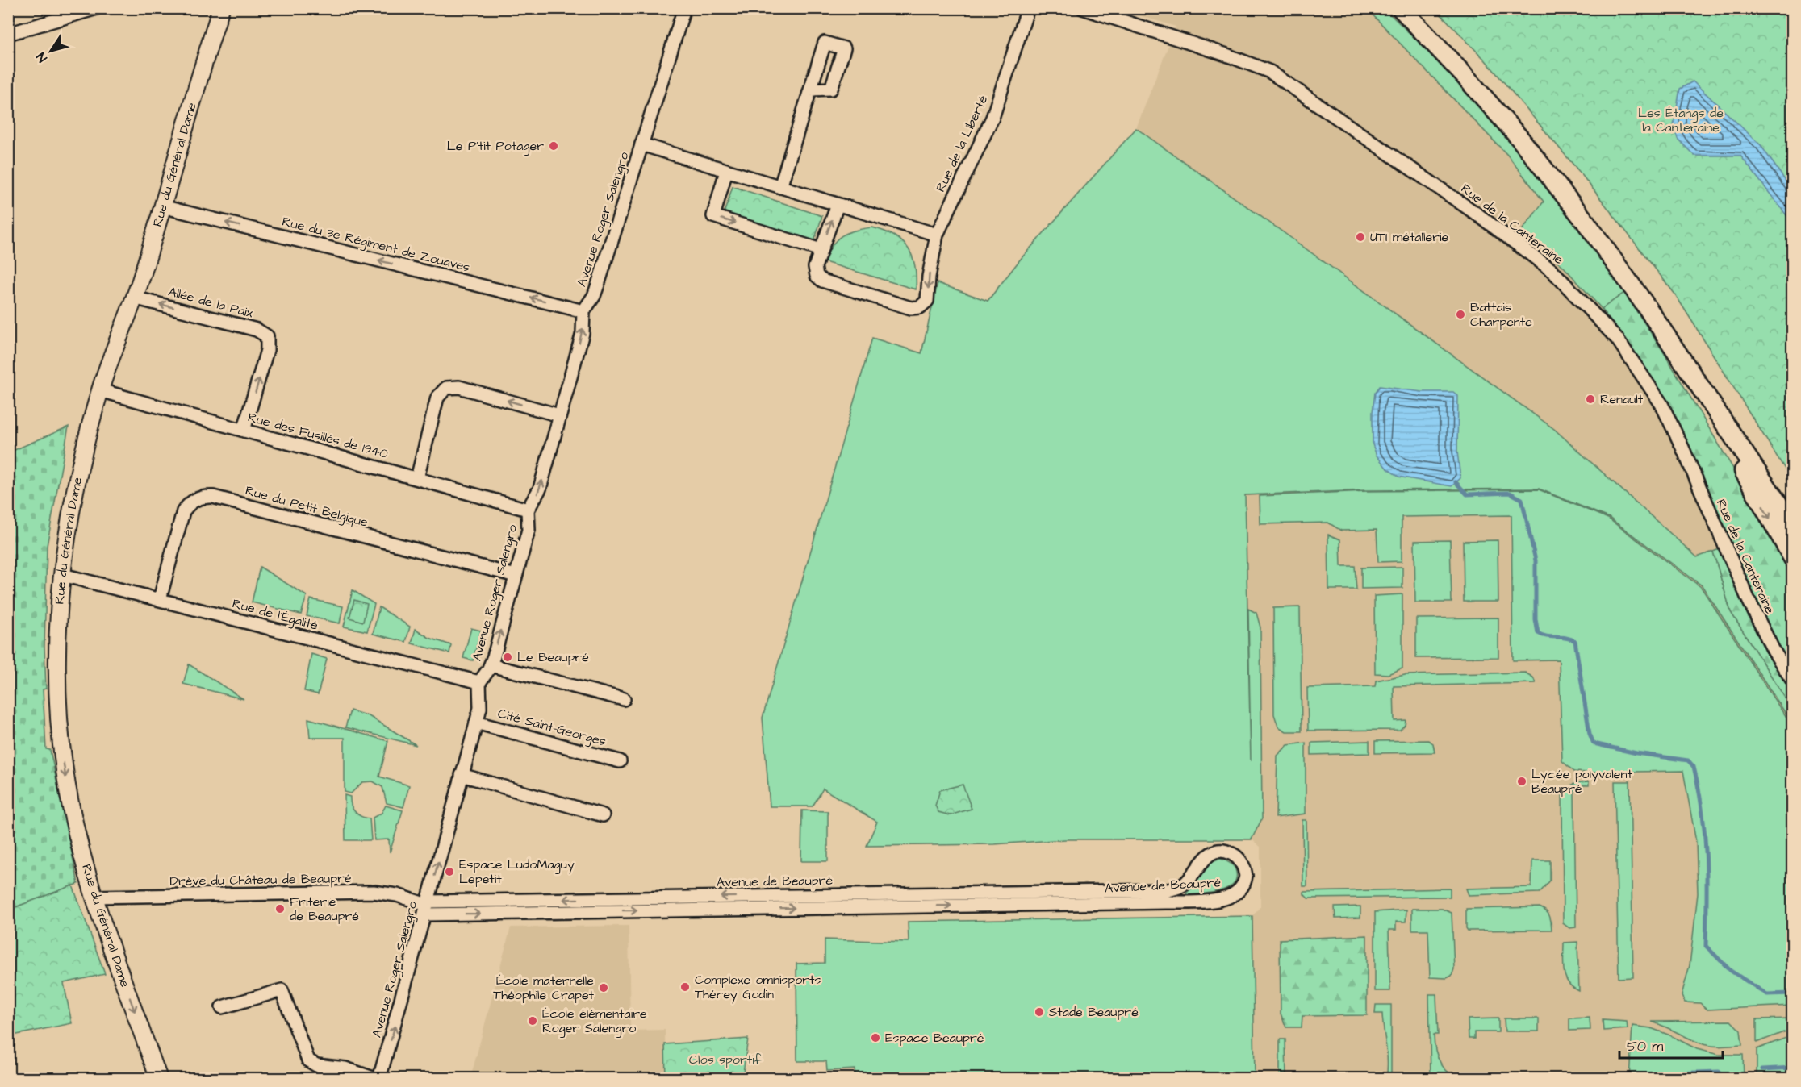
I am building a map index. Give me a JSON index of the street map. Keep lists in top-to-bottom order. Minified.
{"streets":{"street":["Rue de la Liberté","Rue du Général Dame","Avenue Roger Salengro","Rue de la Canteraine","Rue du 3e Régiment de Zouaves","Allée de la Paix","Rue des Fusillés de 1940","Rue du Petit Belgique","Rue de l'Égalité","Cité Saint-Georges","Drève du Château de Beaupré","Avenue de Beaupré"]},"crossings":[["Rue du Général Dame","Rue du 3e Régiment de Zouaves"],["Rue du Général Dame","Allée de la Paix"],["Rue du Général Dame","Rue des Fusillés de 1940"],["Rue du Général Dame","Rue de l'Égalité"],["Rue du Général Dame","Drève du Château de Beaupré"],["Avenue Roger Salengro","Rue du 3e Régiment de Zouaves"],["Avenue Roger Salengro","Rue des Fusillés de 1940"],["Avenue Roger Salengro","Rue du Petit Belgique"],["Avenue Roger Salengro","Rue de l'Égalité"],["Avenue Roger Salengro","Cité Saint-Georges"],["Avenue Roger Salengro","Drève du Château de Beaupré"],["Avenue Roger Salengro","Avenue de Beaupré"],["Allée de la Paix","Rue des Fusillés de 1940"],["Rue du Petit Belgique","Rue de l'Égalité"],["Drève du Château de Beaupré","Avenue de Beaupré"]],"one_way":["Rue du Général Dame","Avenue Roger Salengro","Rue du 3e Régiment de Zouaves"],"parks":["Les Étangs de la Canteraine","Clos sportif"],"places":["Le P’tit Potager","UTI métallerie","Battais Charpente","Renault","Le Beaupré","Lycée polyvalent Beaupré","Espace LudoMaguy Lepetit","Friterie de Beaupré","Complexe omnisports Thérey Godin","École maternelle Théophile Crapet","Stade Beaupré","École élémentaire Roger Salengro","Espace Beaupré"],"scale_bar":"50 m","north":"bottom left"}
